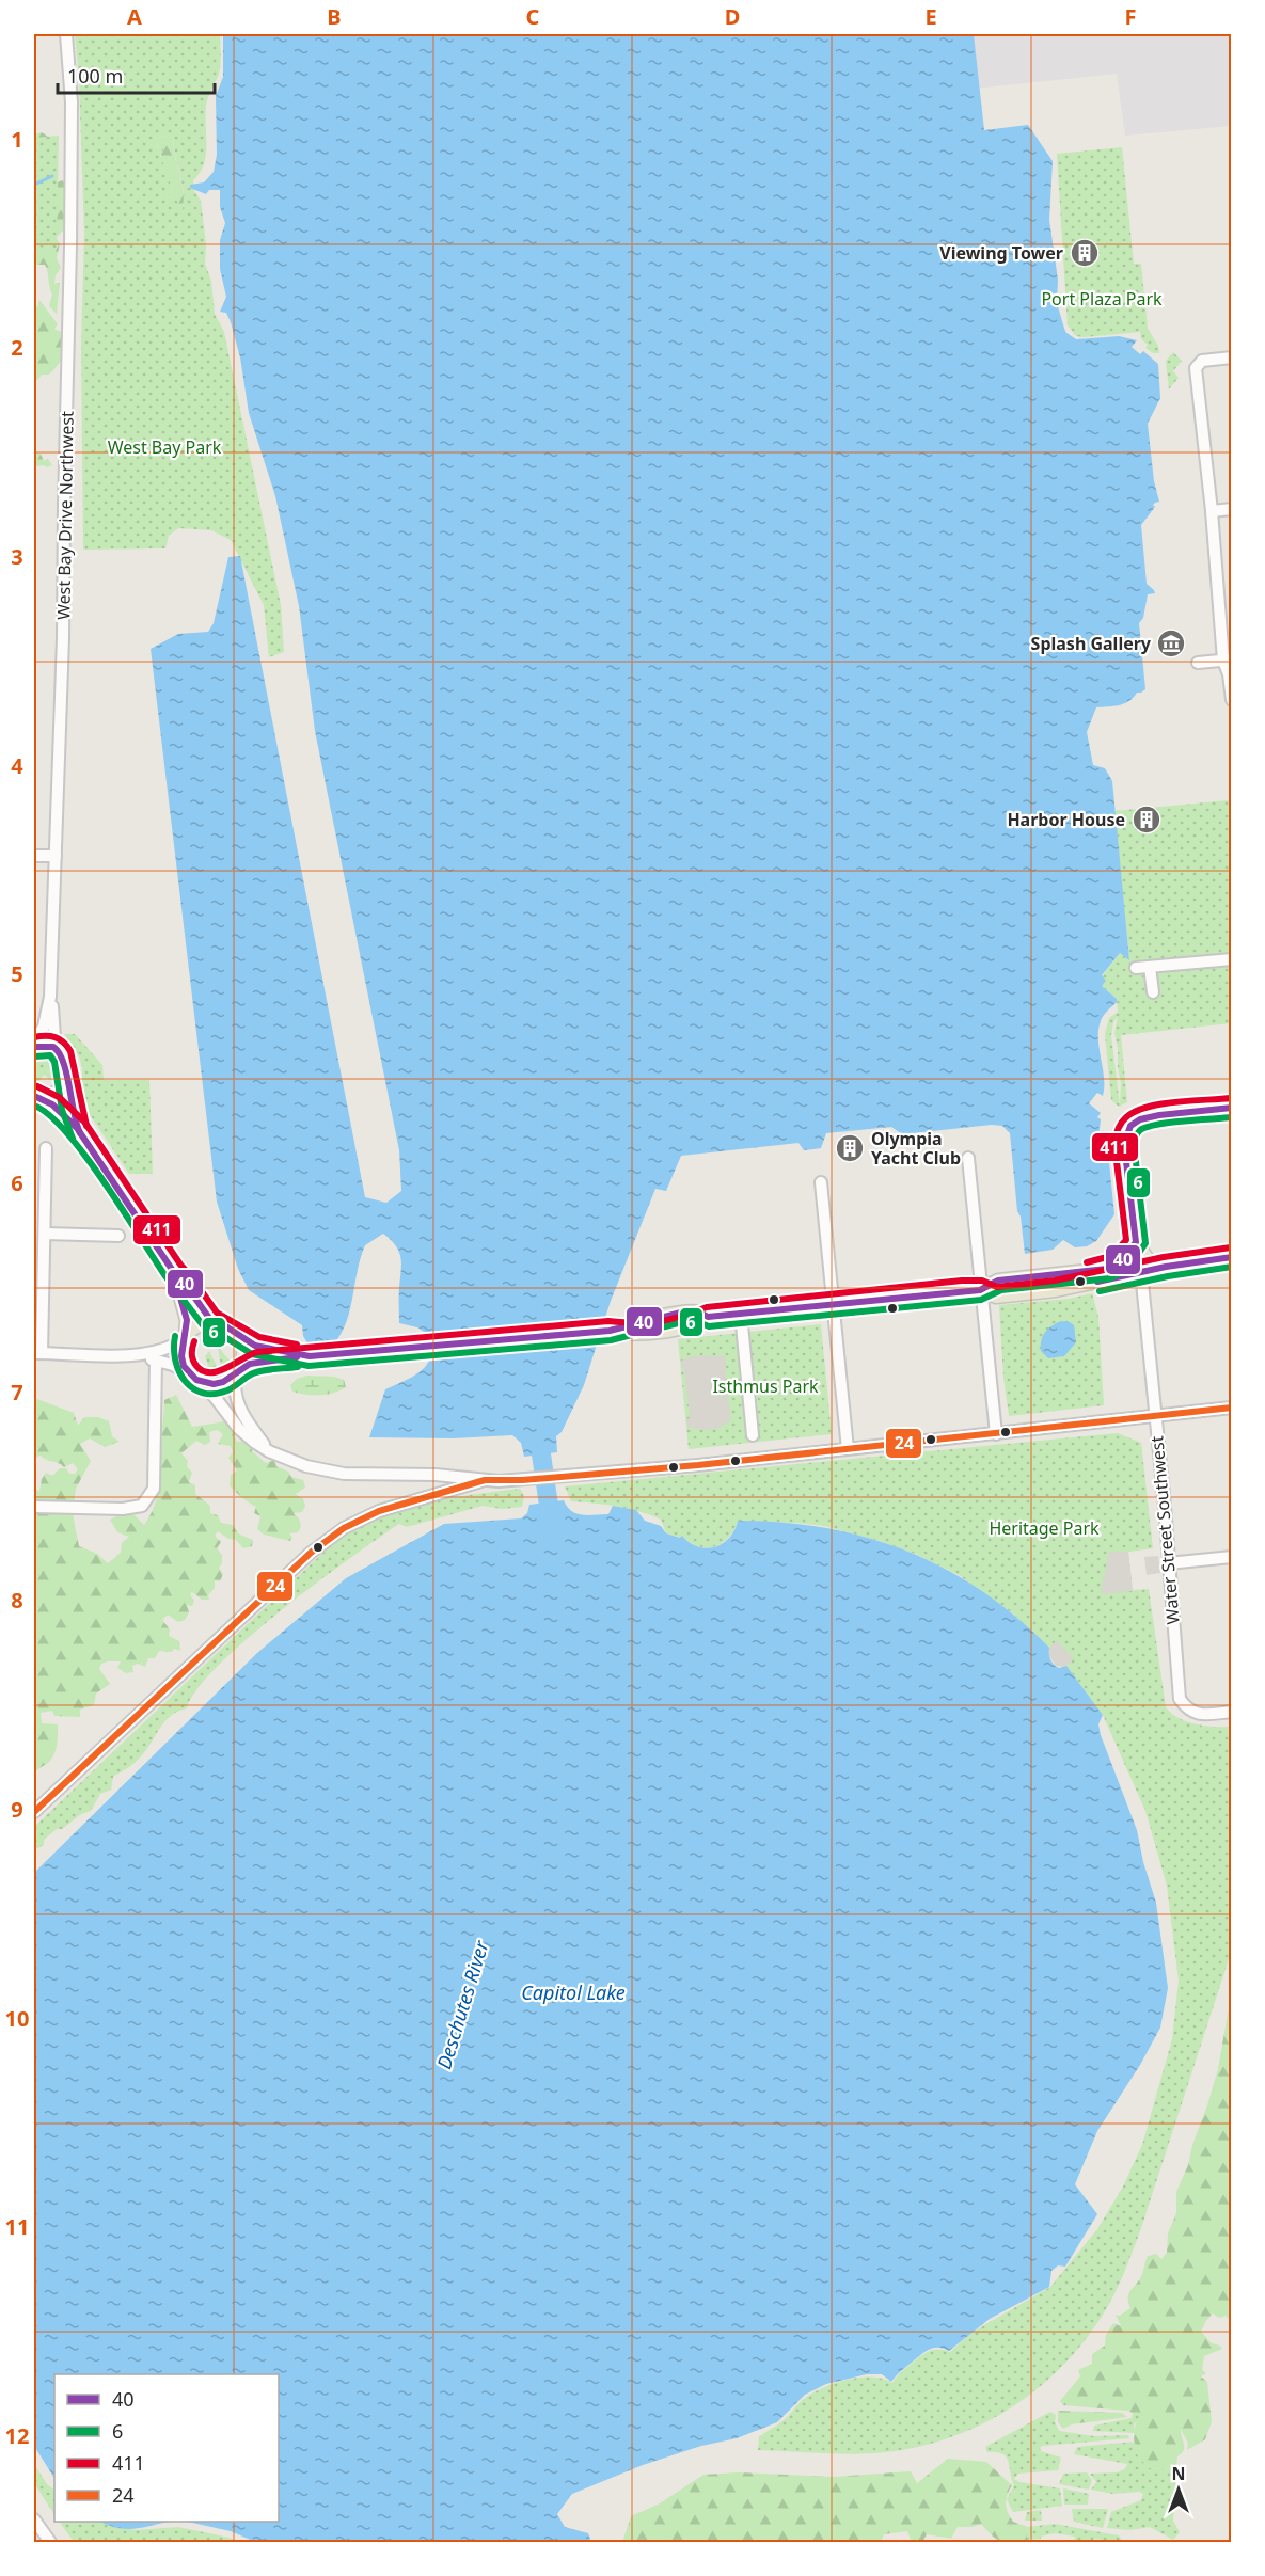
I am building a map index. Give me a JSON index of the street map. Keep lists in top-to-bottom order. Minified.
{"streets":{"street":["West Bay Drive Northwest","Water Street Southwest"]},"water":["Capitol Lake","Deschutes River"],"parks":["Port Plaza Park","West Bay Park","Isthmus Park","Heritage Park"],"places":{"building":["Viewing Tower","Harbor House","Olympia Yacht Club"],"museum":["Splash Gallery"]},"lines":["transit line 411","transit line 40","transit line 6","transit line 24"],"legend":["40","6","411","24"],"scale_bar":"100 m","north":"top","grid":{"columns":["A","B","C","D","E","F"],"rows":["1","2","3","4","5","6","7","8","9","10","11","12"]}}
